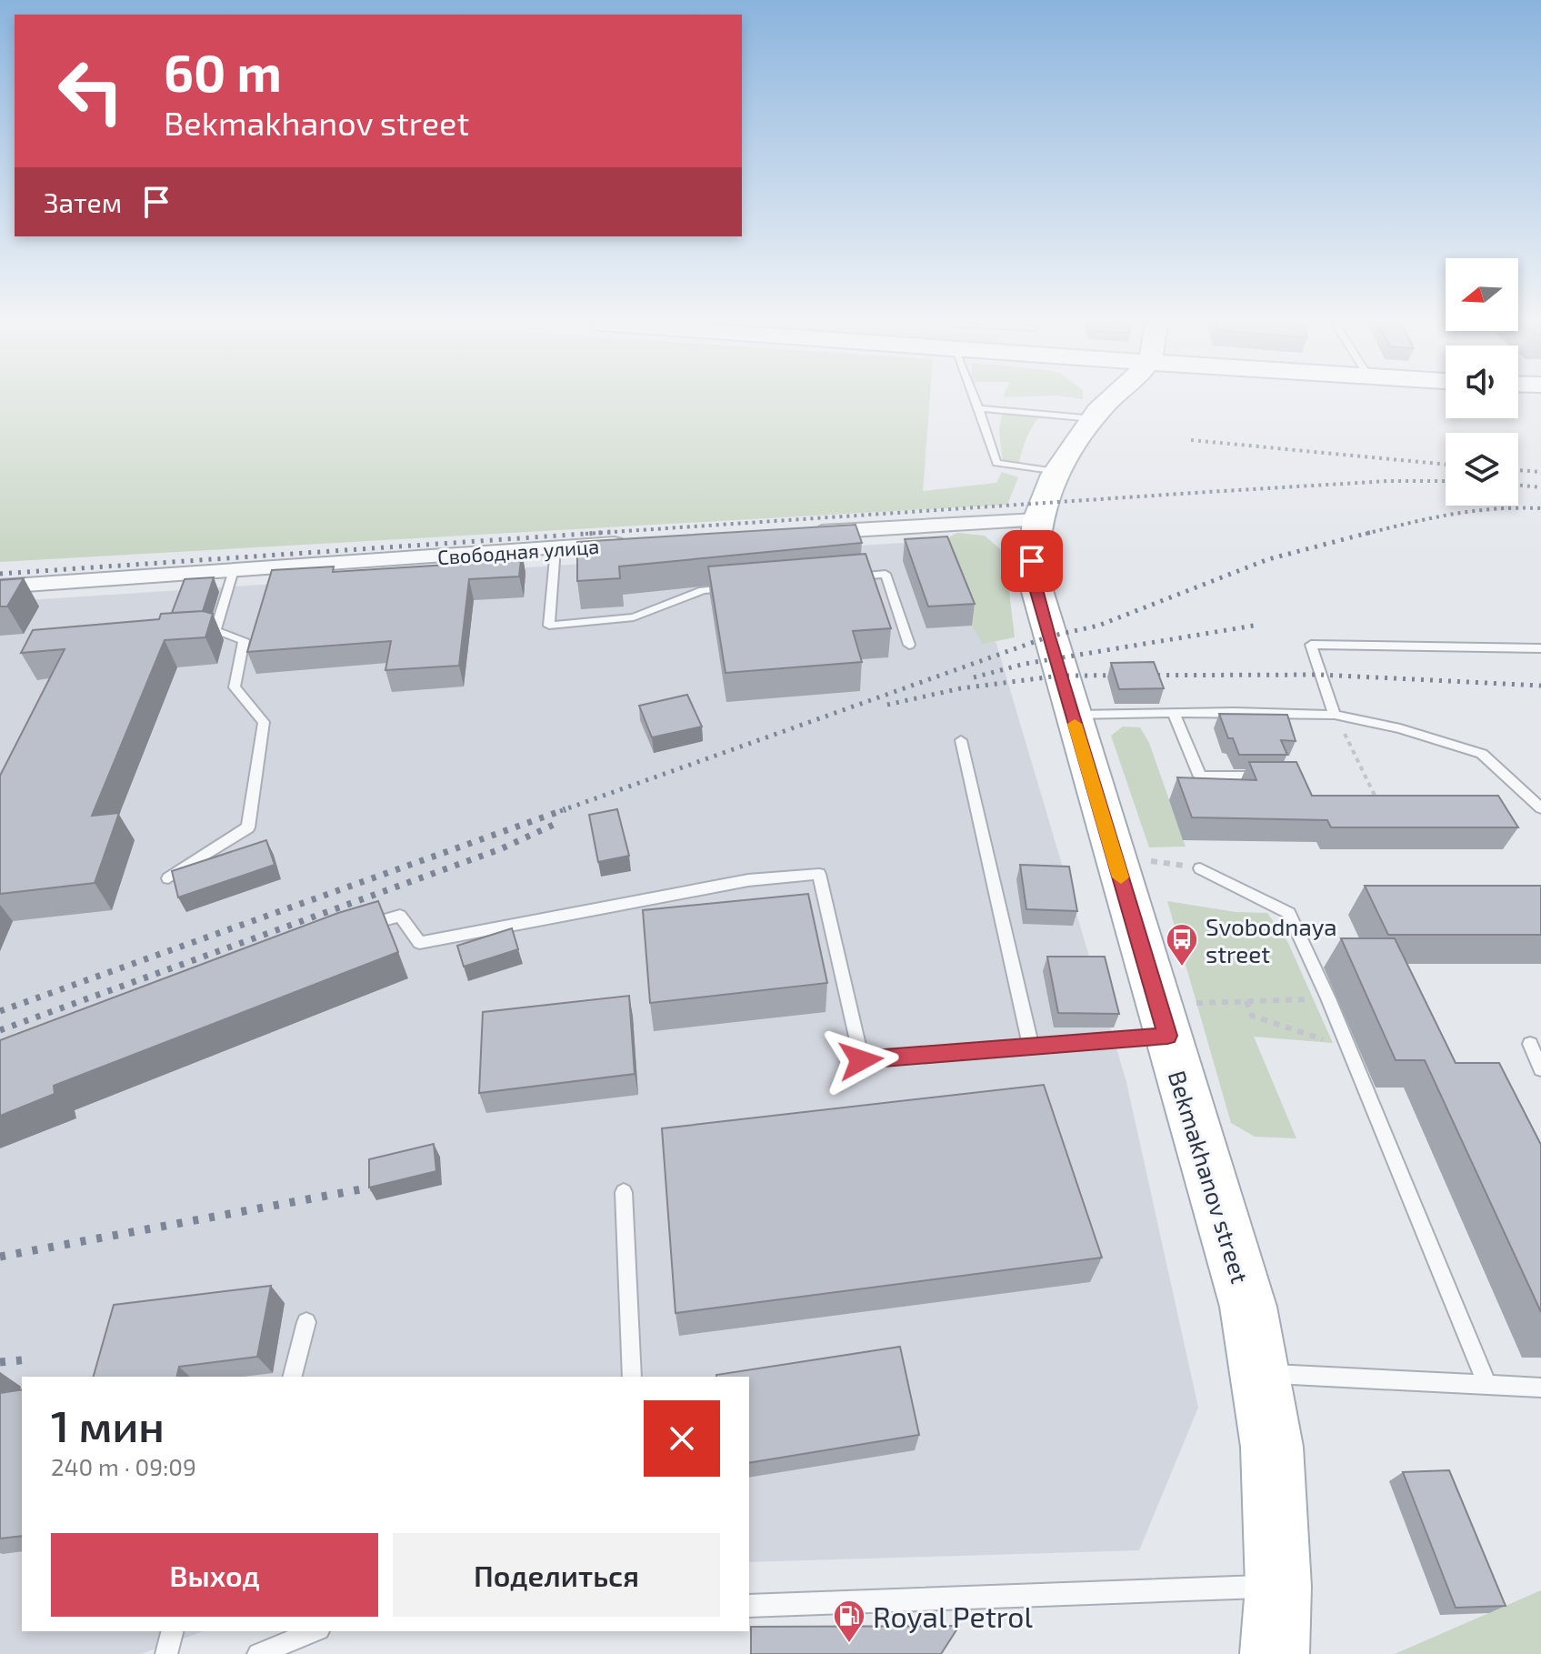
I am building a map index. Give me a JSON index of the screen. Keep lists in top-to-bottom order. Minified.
{"streets":{"main road":["Bekmakhanov street"],"street":["Свободная улица"]},"places":{"bus stop":["Svobodnaya street"],"fuel station":["Royal Petrol"]},"north":"left","page":{"turn":["60 m","Bekmakhanov street"],"then":"Затем","heading":["1 мин","240 m · 09:09"],"buttons":["Выход","Поделиться"]}}
